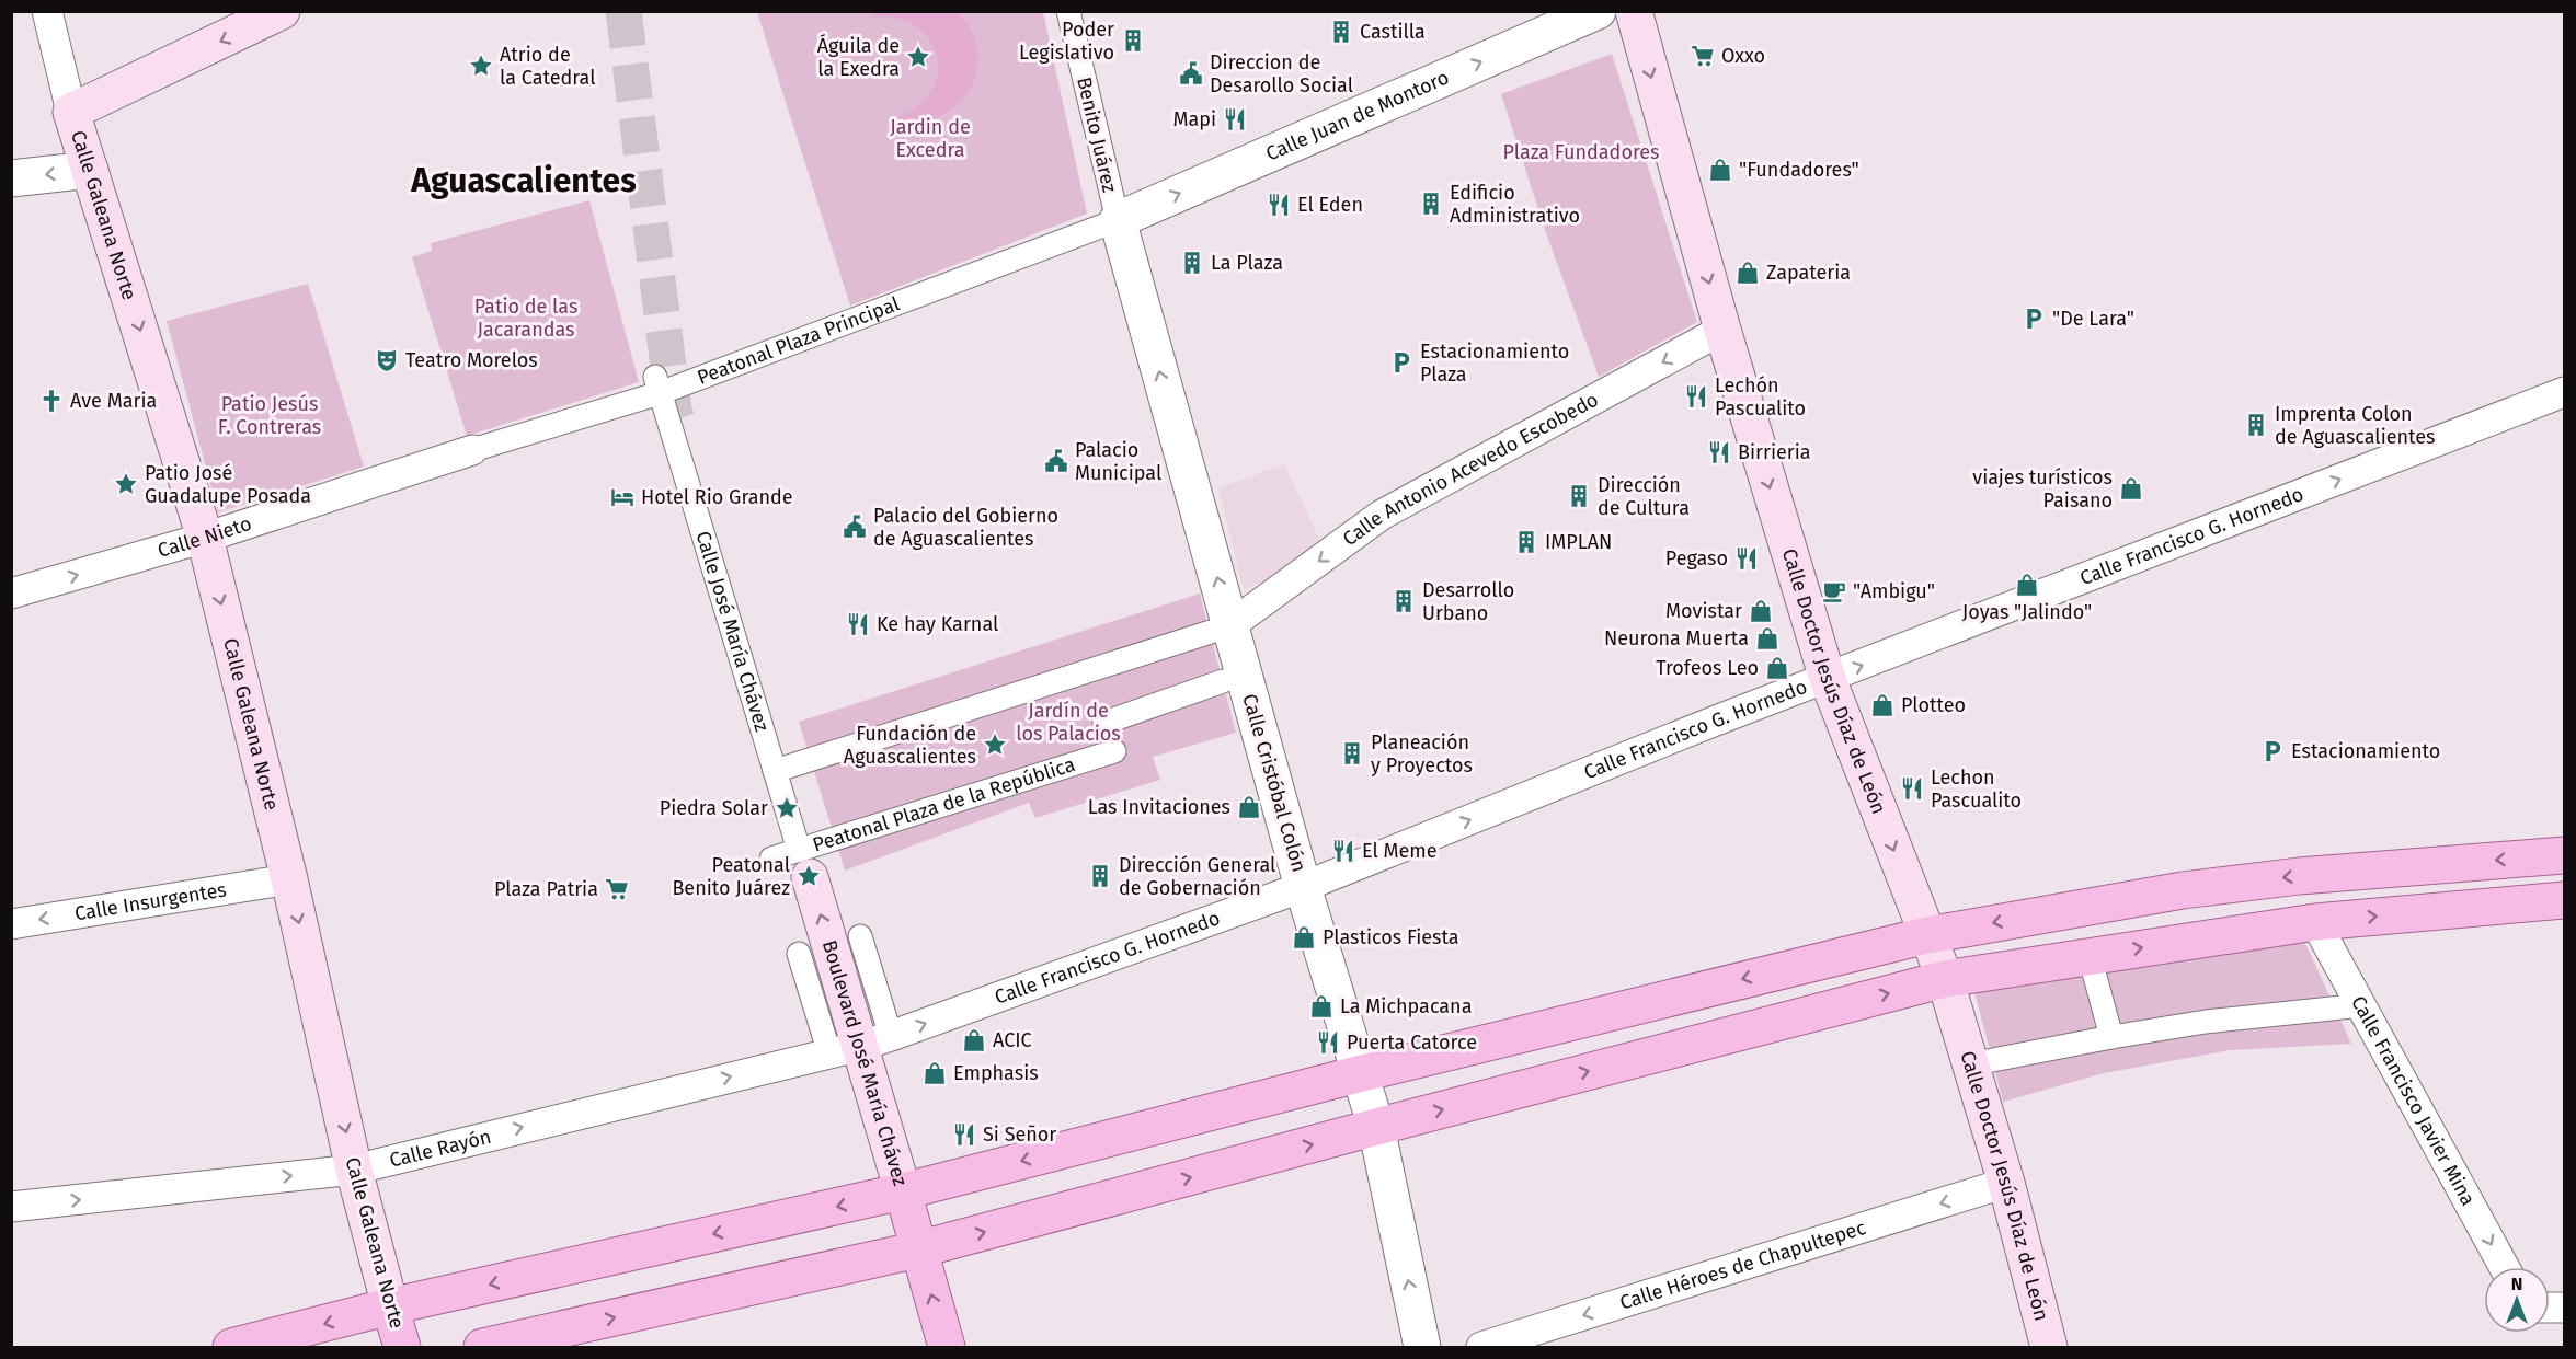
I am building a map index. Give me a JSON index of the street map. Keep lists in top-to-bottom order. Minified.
{"streets":{"main road":["Calle Galeana Norte","Calle Doctor Jesús Díaz de León","Boulevard José María Chávez"],"street":["Calle Juan de Montoro","Benito Juárez","Peatonal Plaza Principal","Calle Antonio Acevedo Escobedo","Calle Nieto","Calle Francisco G. Hornedo","Calle José María Chávez","Calle Cristóbal Colón","Peatonal Plaza de la República","Calle Insurgentes","Calle Francisco Javier Mina","Calle Rayón","Calle Héroes de Chapultepec"]},"crossings":[["Calle Juan de Montoro","Benito Juárez"],["Calle Juan de Montoro","Peatonal Plaza Principal"],["Calle Juan de Montoro","Calle Cristóbal Colón"],["Benito Juárez","Peatonal Plaza Principal"],["Benito Juárez","Calle Cristóbal Colón"],["Calle Galeana Norte","Calle Nieto"],["Calle Galeana Norte","Calle Insurgentes"],["Calle Galeana Norte","Calle Rayón"],["Peatonal Plaza Principal","Calle Nieto"],["Peatonal Plaza Principal","Calle José María Chávez"],["Peatonal Plaza Principal","Calle Cristóbal Colón"],["Calle Antonio Acevedo Escobedo","Calle Doctor Jesús Díaz de León"],["Calle Antonio Acevedo Escobedo","Calle Cristóbal Colón"],["Calle Francisco G. Hornedo","Calle Doctor Jesús Díaz de León"],["Calle Francisco G. Hornedo","Calle Cristóbal Colón"],["Calle Francisco G. Hornedo","Boulevard José María Chávez"],["Calle Francisco G. Hornedo","Calle Rayón"],["Calle José María Chávez","Peatonal Plaza de la República"],["Calle José María Chávez","Boulevard José María Chávez"],["Calle Doctor Jesús Díaz de León","Calle Héroes de Chapultepec"],["Peatonal Plaza de la República","Boulevard José María Chávez"],["Boulevard José María Chávez","Calle Rayón"]],"one_way":["Calle Juan de Montoro","Calle Galeana Norte","Calle Antonio Acevedo Escobedo","Calle Nieto","Calle Francisco G. Hornedo","Calle Doctor Jesús Díaz de León","Calle Cristóbal Colón","Calle Insurgentes","Boulevard José María Chávez","Calle Francisco Javier Mina","Calle Rayón","Calle Héroes de Chapultepec"],"districts":["Aguascalientes"],"parks":["Jardin de Excedra","Plaza Fundadores","Patio de las Jacarandas","Patio Jesús F. Contreras","Jardín de los Palacios"],"places":{"building":["Castilla","Poder Legislativo","Edificio Administrativo","La Plaza","Imprenta Colon de Aguascalientes","Dirección de Cultura","IMPLAN","Desarrollo Urbano","Planeación y Proyectos","Dirección General de Gobernación"],"supermarket":["Oxxo","Plaza Patria"],"place":["Águila de la Exedra","Atrio de la Catedral","Patio José Guadalupe Posada","Fundación de Aguascalientes","Piedra Solar","Peatonal Benito Juárez"],"public building":["Direccion de Desarollo Social","Palacio Municipal","Palacio del Gobierno de Aguascalientes"],"restaurant":["Mapi","El Eden","Lechón Pascualito","Birrieria","Pegaso","Ke hay Karnal","Lechon Pascualito","El Meme","Puerta Catorce","Si Señor"],"shop":["\"Fundadores\"","Zapateria","viajes turísticos Paisano","Joyas \"Jalindo\"","Movistar","Neurona Muerta","Trofeos Leo","Plotteo","Las Invitaciones","Plasticos Fiesta","La Michpacana","ACIC","Emphasis"],"parking":["\"De Lara\"","Estacionamiento Plaza","Estacionamiento"],"theatre":["Teatro Morelos"],"church":["Ave Maria"],"hotel":["Hotel Rio Grande"],"cafe":["\"Ambigu\""]},"north":"top"}
